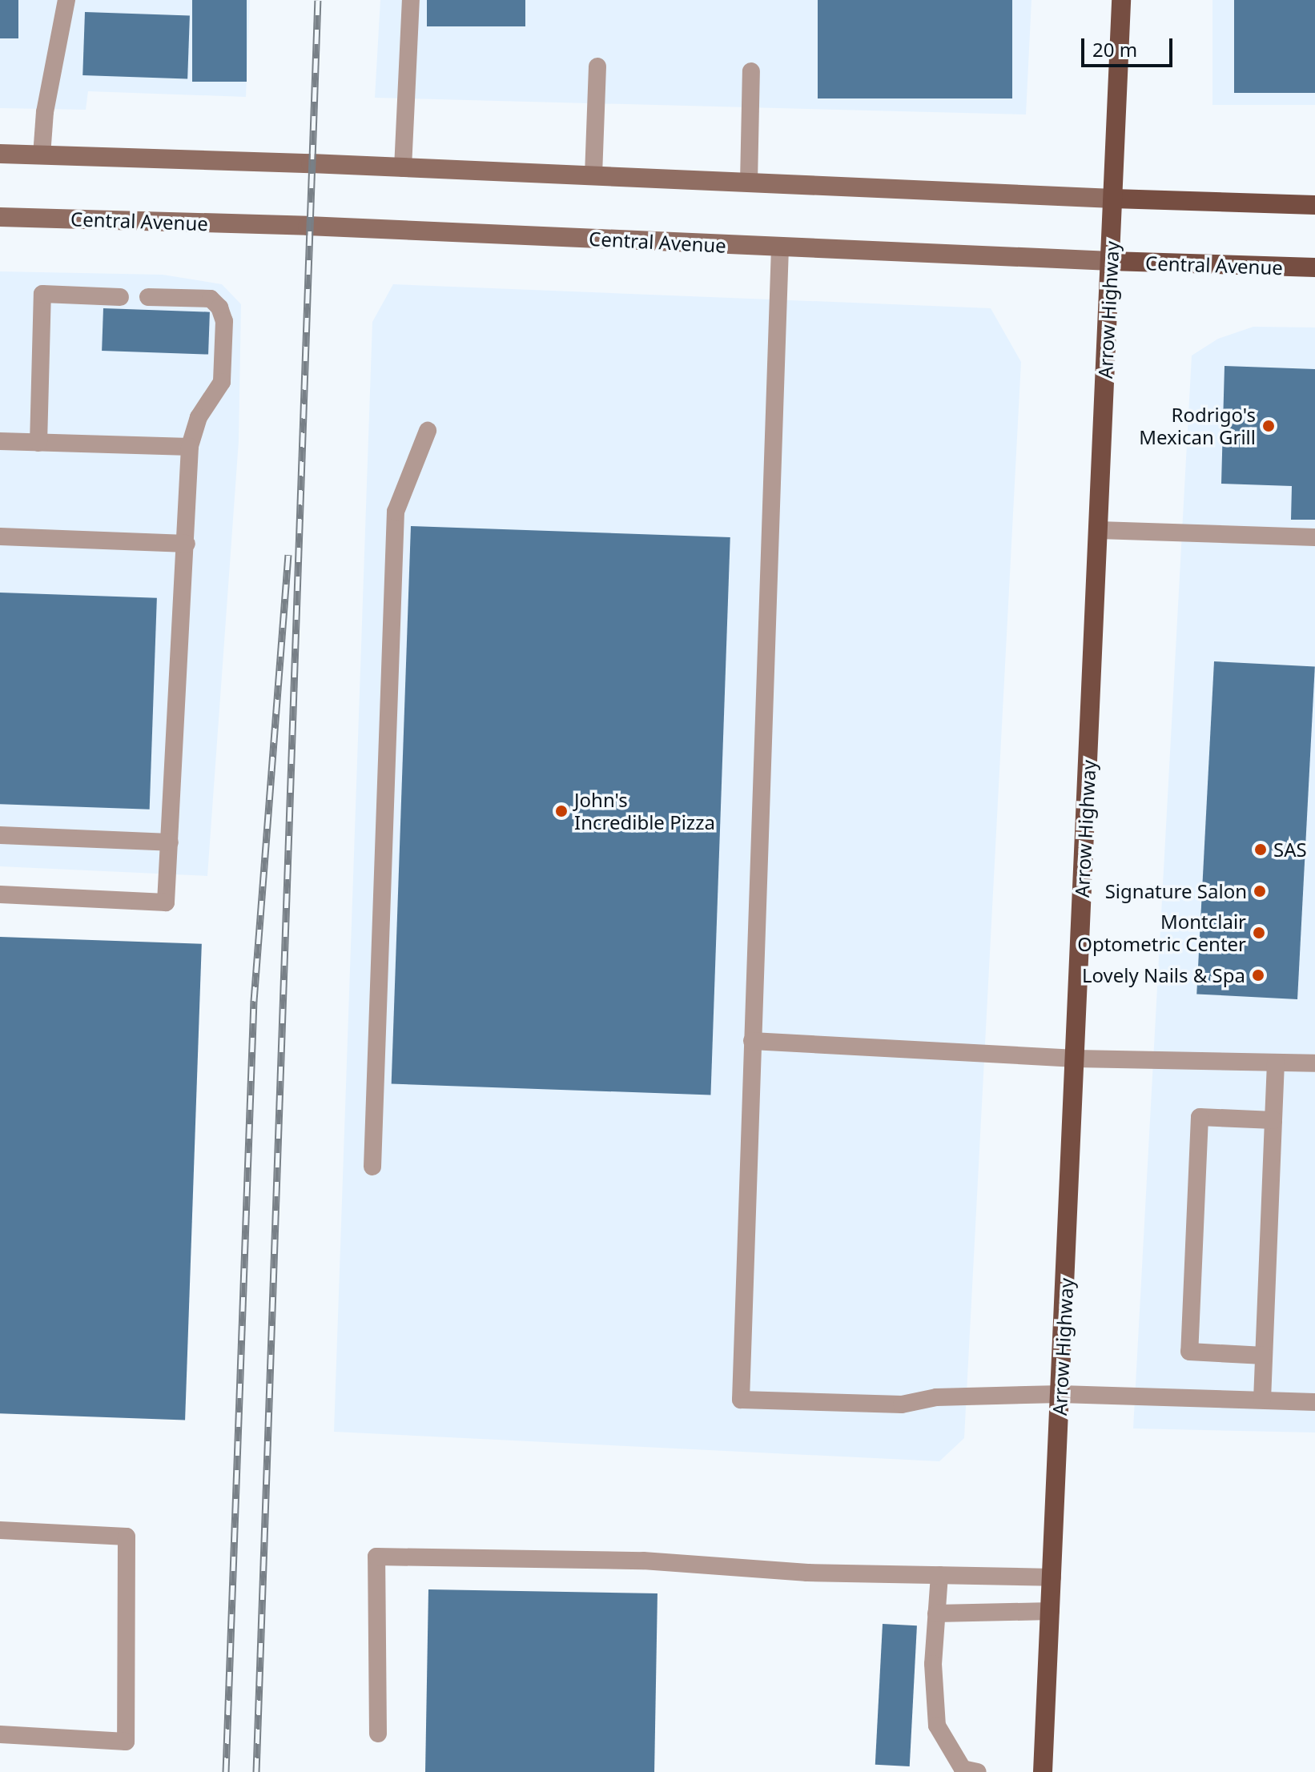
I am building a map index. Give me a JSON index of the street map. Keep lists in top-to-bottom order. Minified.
{"streets":{"main road":["Central Avenue","Arrow Highway"]},"crossings":[["Central Avenue","Arrow Highway"]],"places":["Rodrigo's Mexican Grill","John's Incredible Pizza","SAS","Signature Salon","Montclair Optometric Center","Lovely Nails & Spa"],"scale_bar":"20 m"}
